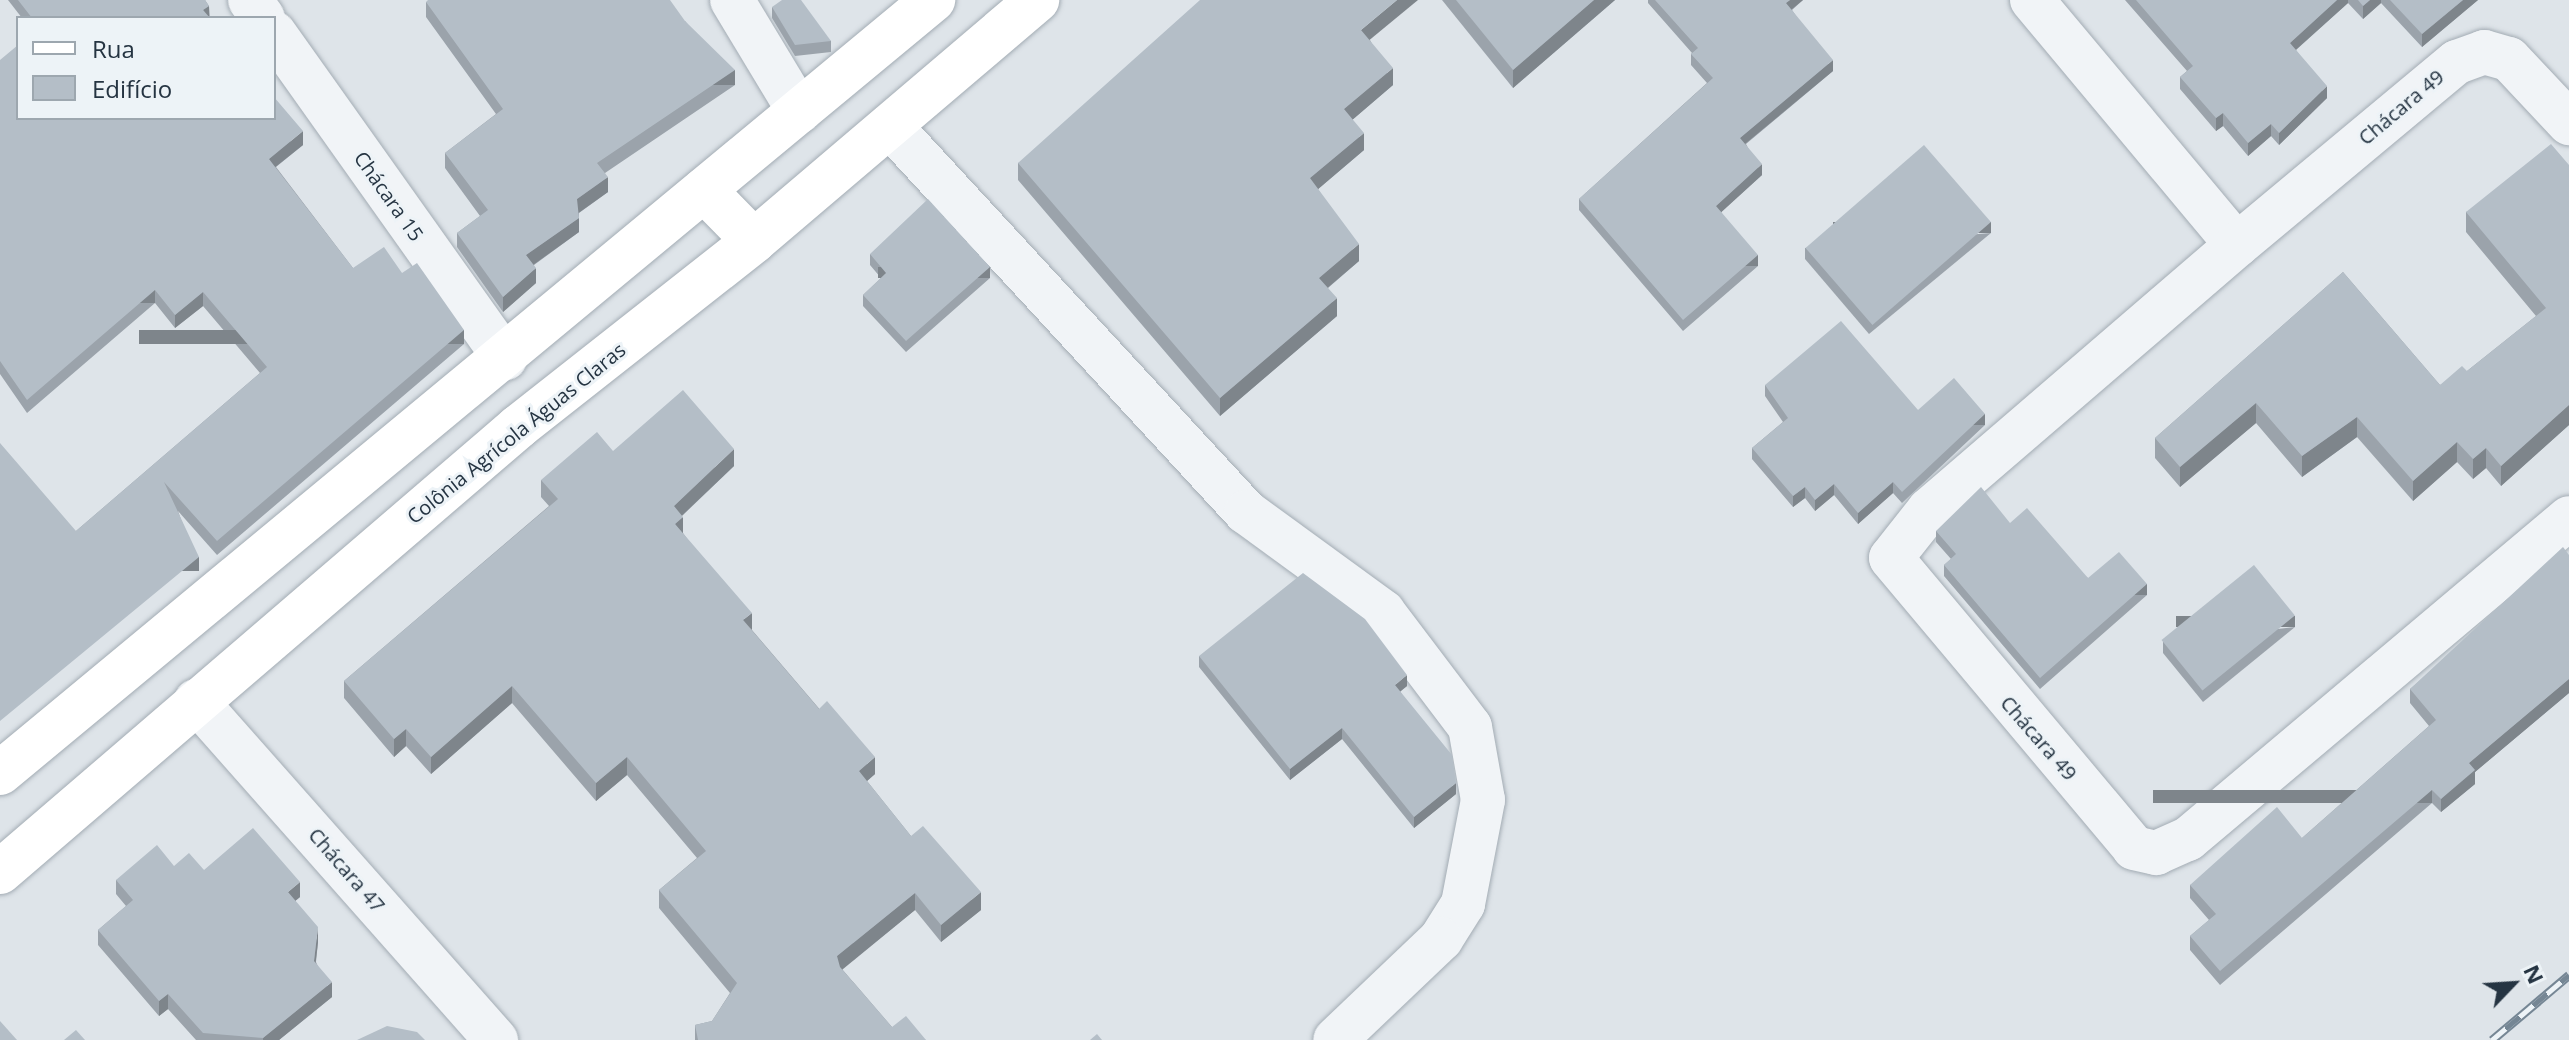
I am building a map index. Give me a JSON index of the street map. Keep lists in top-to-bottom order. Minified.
{"streets":{"main road":["Colônia Agrícola Águas Claras"],"street":["Chácara 49","Chácara 15","Chácara 47"]},"crossings":[["Colônia Agrícola Águas Claras","Chácara 47"]],"legend":["Rua","Edifício"],"north":"top right"}
